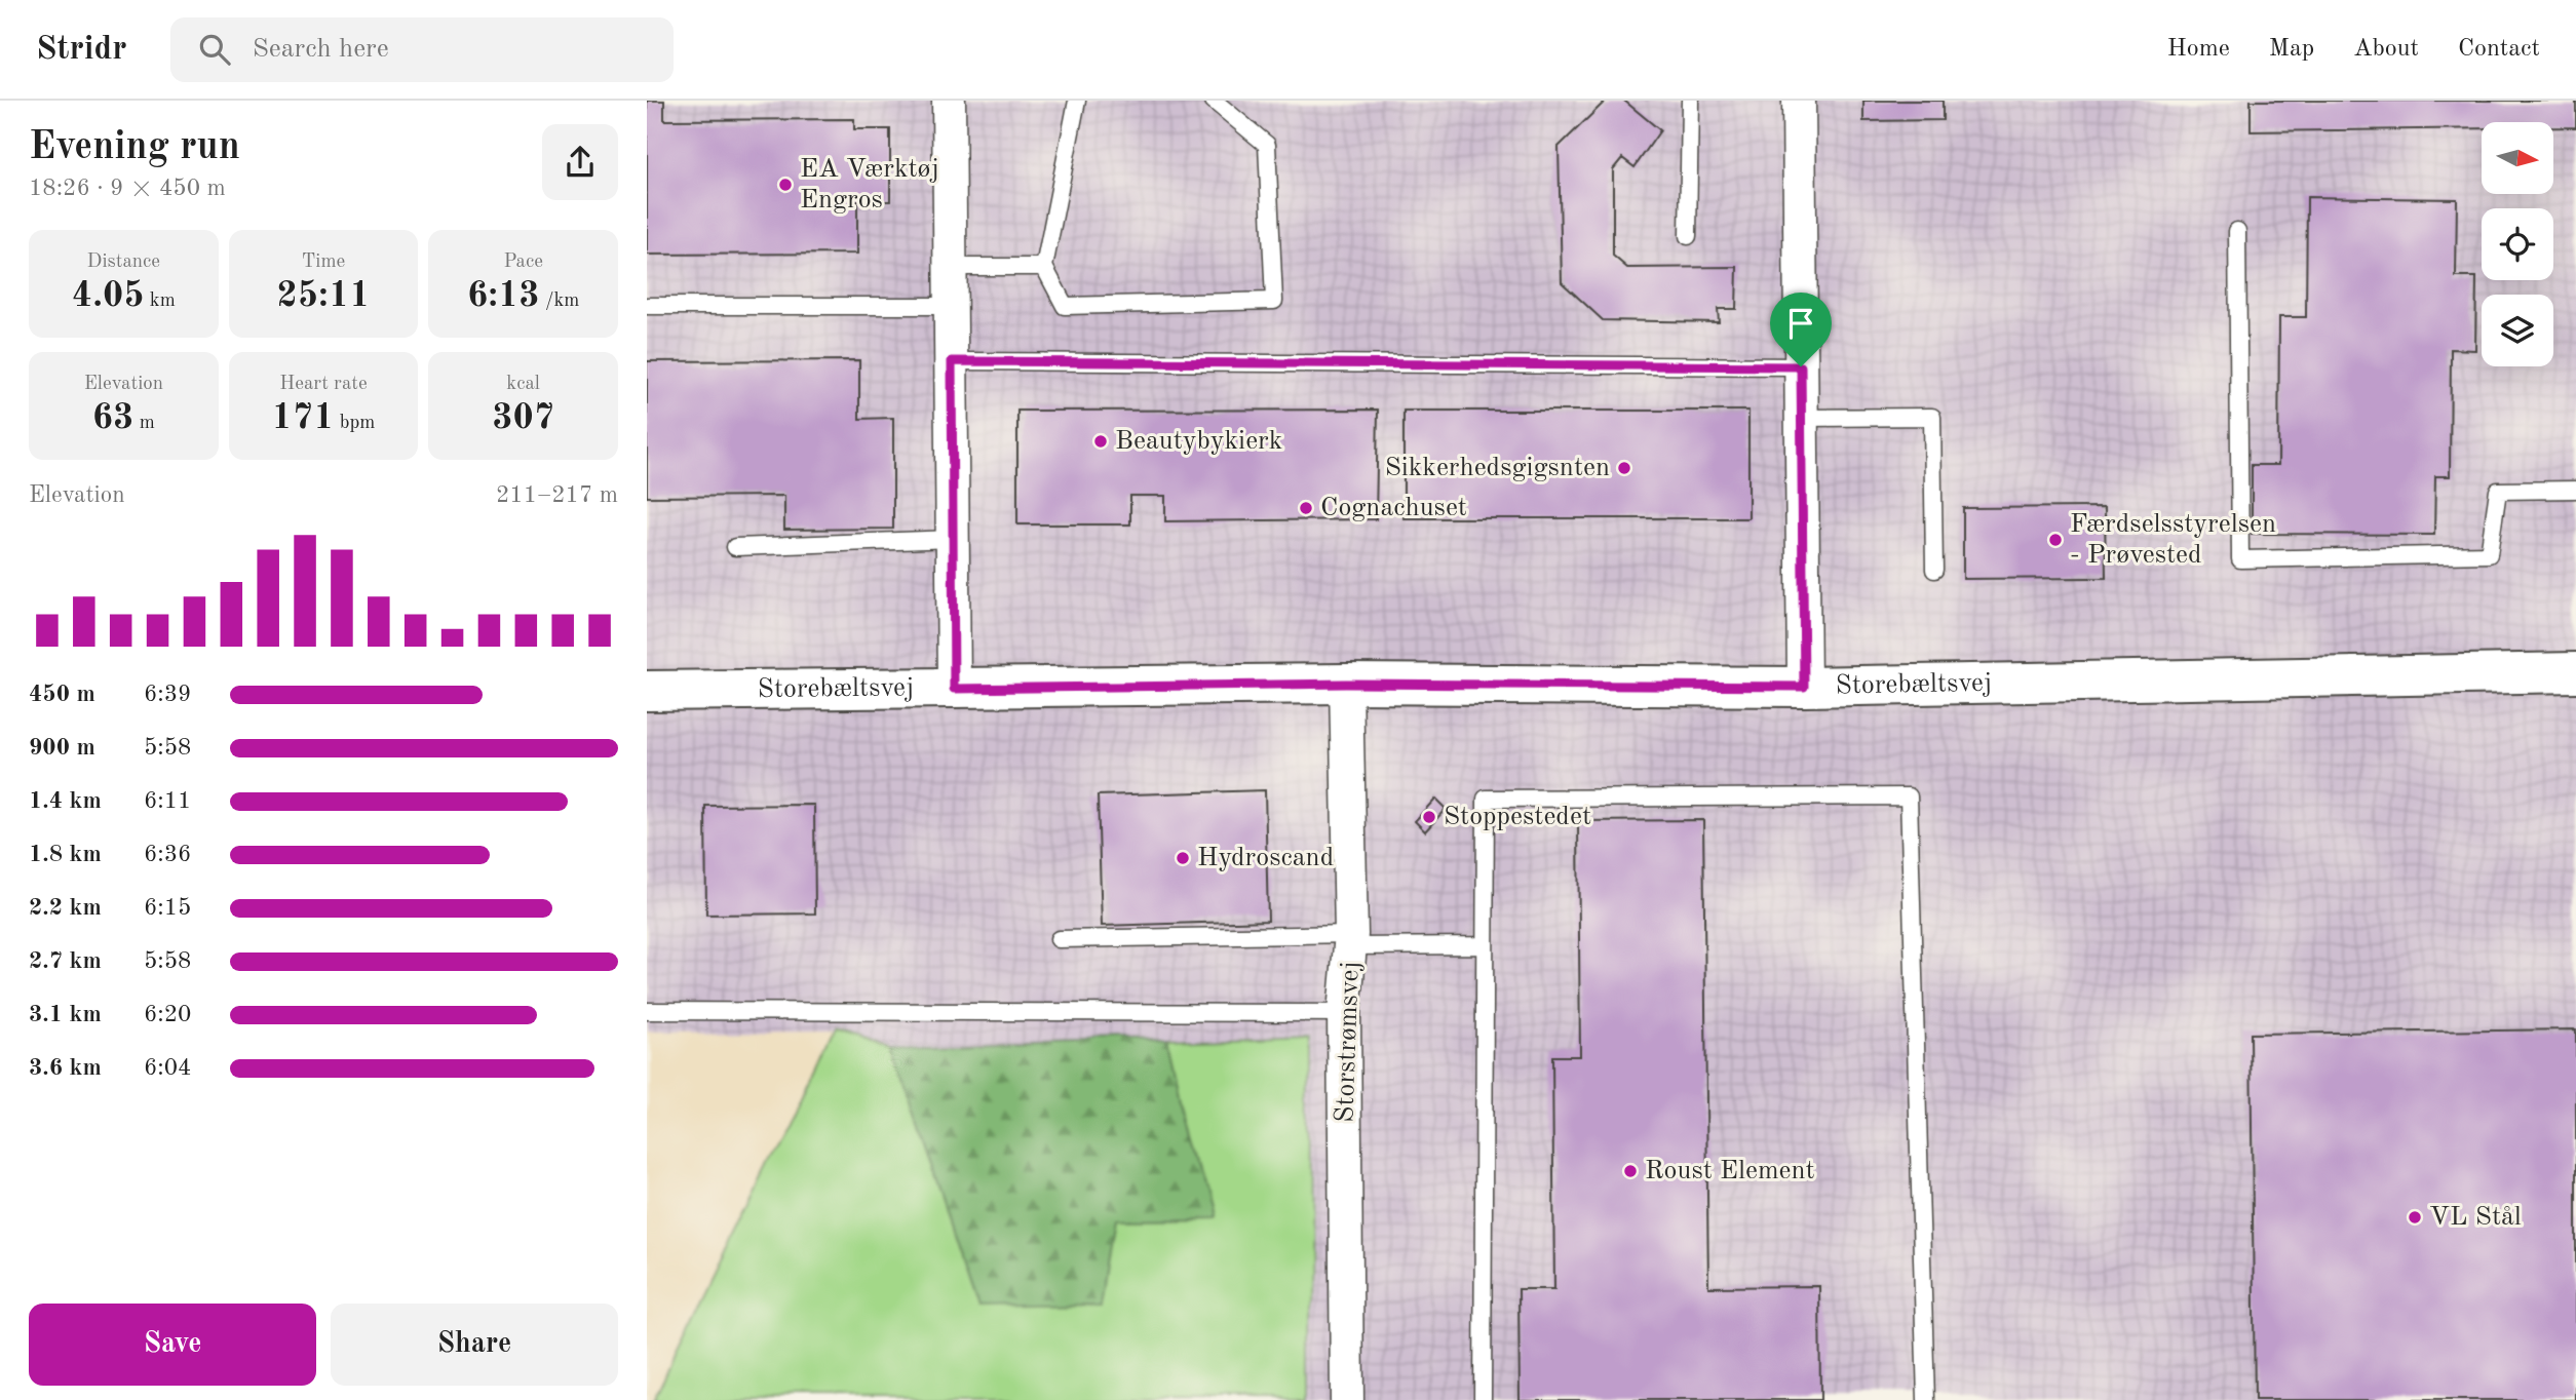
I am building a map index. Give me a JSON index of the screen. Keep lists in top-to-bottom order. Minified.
{"streets":{"street":["Storebæltsvej","Storstrømsvej"]},"crossings":[["Storebæltsvej","Storstrømsvej"]],"places":["EA Værktøj Engros","Beautybykierk","Sikkerhedsgigsnten","Cognachuset","Færdselsstyrelsen - Prøvested","Stoppestedet","Hydroscand","Roust Element","VL Stål"],"north":"right","page":{"header":"Stridr","search":"Search here","nav":["Home","Map","About","Contact"],"heading":["Evening run","18:26 · 9 × 450 m"],"stats":[["Distance","4.05 km"],["Time","25:11"],["Pace","6:13 /km"],["Elevation","63 m"],["Heart rate","171 bpm"],["kcal","307"]],"chart":["Elevation","211–217 m"],"list":[{"name":"450 m","note":"6:39"},{"name":"900 m","note":"5:58"},{"name":"1.4 km","note":"6:11"},{"name":"1.8 km","note":"6:36"},{"name":"2.2 km","note":"6:15"},{"name":"2.7 km","note":"5:58"},{"name":"3.1 km","note":"6:20"},{"name":"3.6 km","note":"6:04"}],"buttons":["Save","Share"]}}
